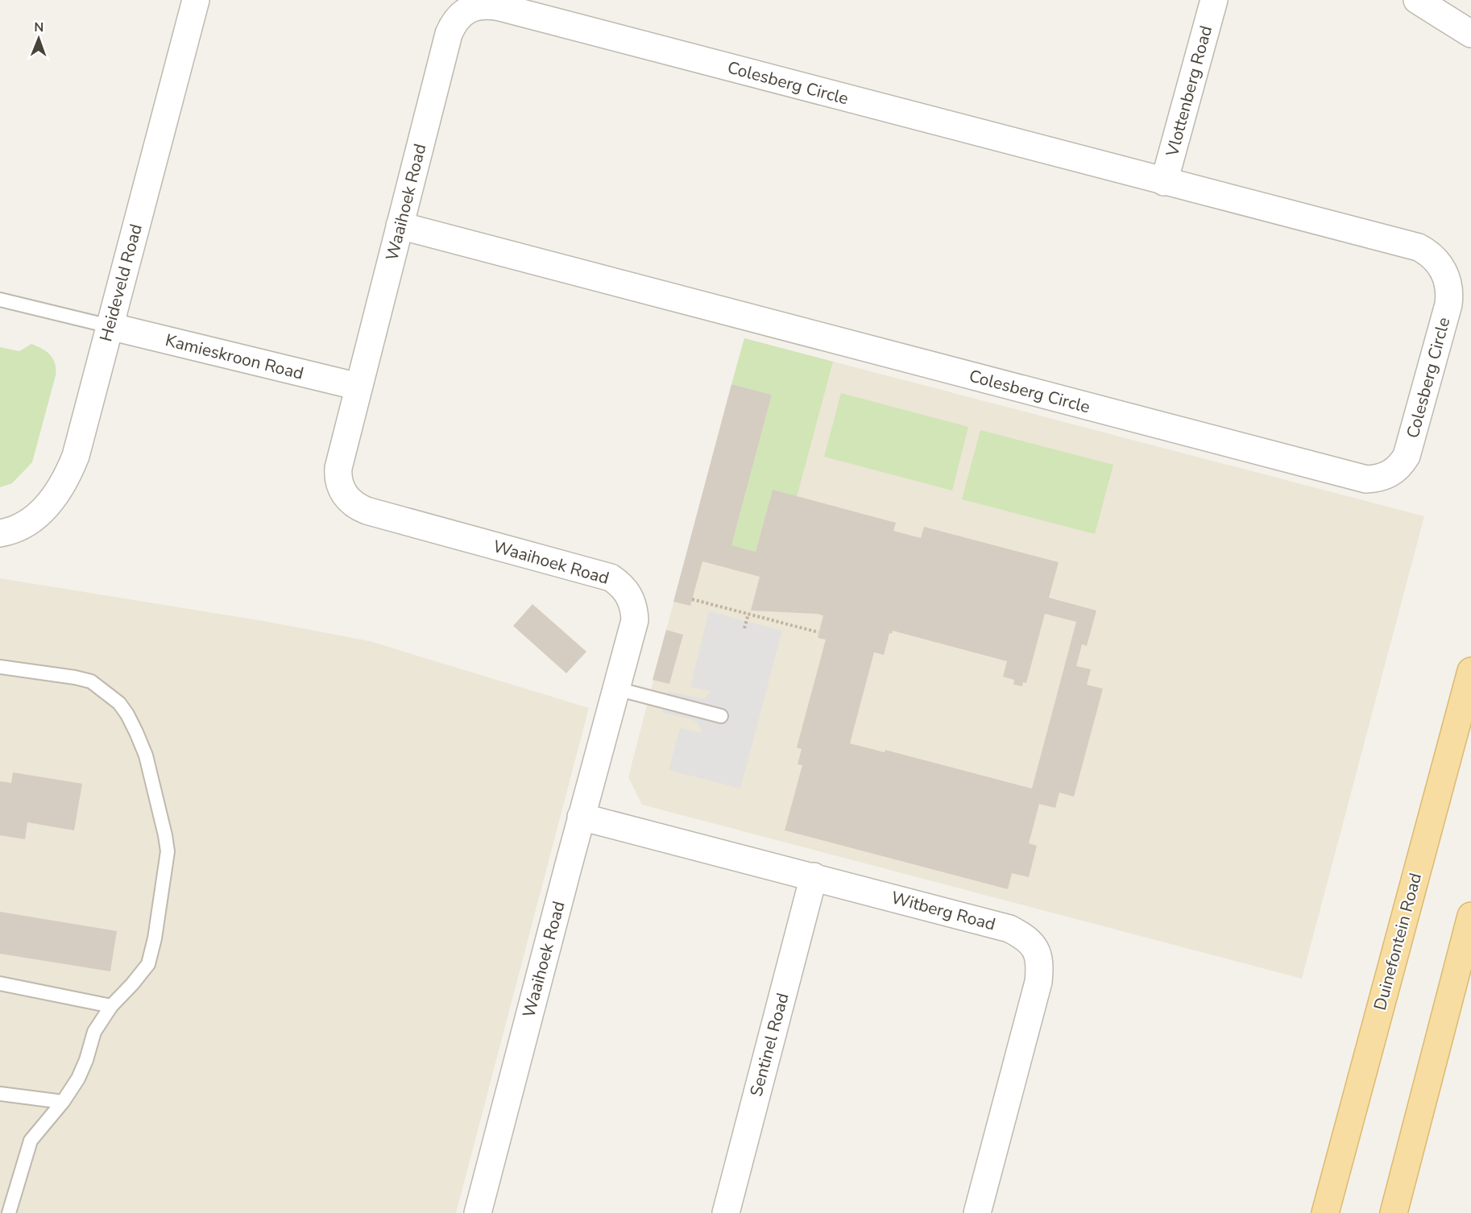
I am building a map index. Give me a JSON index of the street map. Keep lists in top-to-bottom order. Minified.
{"streets":{"main road":["Duinefontein Road"],"street":["Colesberg Circle","Vlottenberg Road","Waaihoek Road","Heideveld Road","Kamieskroon Road","Witberg Road","Sentinel Road"]},"crossings":[["Colesberg Circle","Vlottenberg Road"],["Colesberg Circle","Waaihoek Road"],["Waaihoek Road","Kamieskroon Road"],["Waaihoek Road","Witberg Road"],["Heideveld Road","Kamieskroon Road"],["Witberg Road","Sentinel Road"]],"north":"top"}
